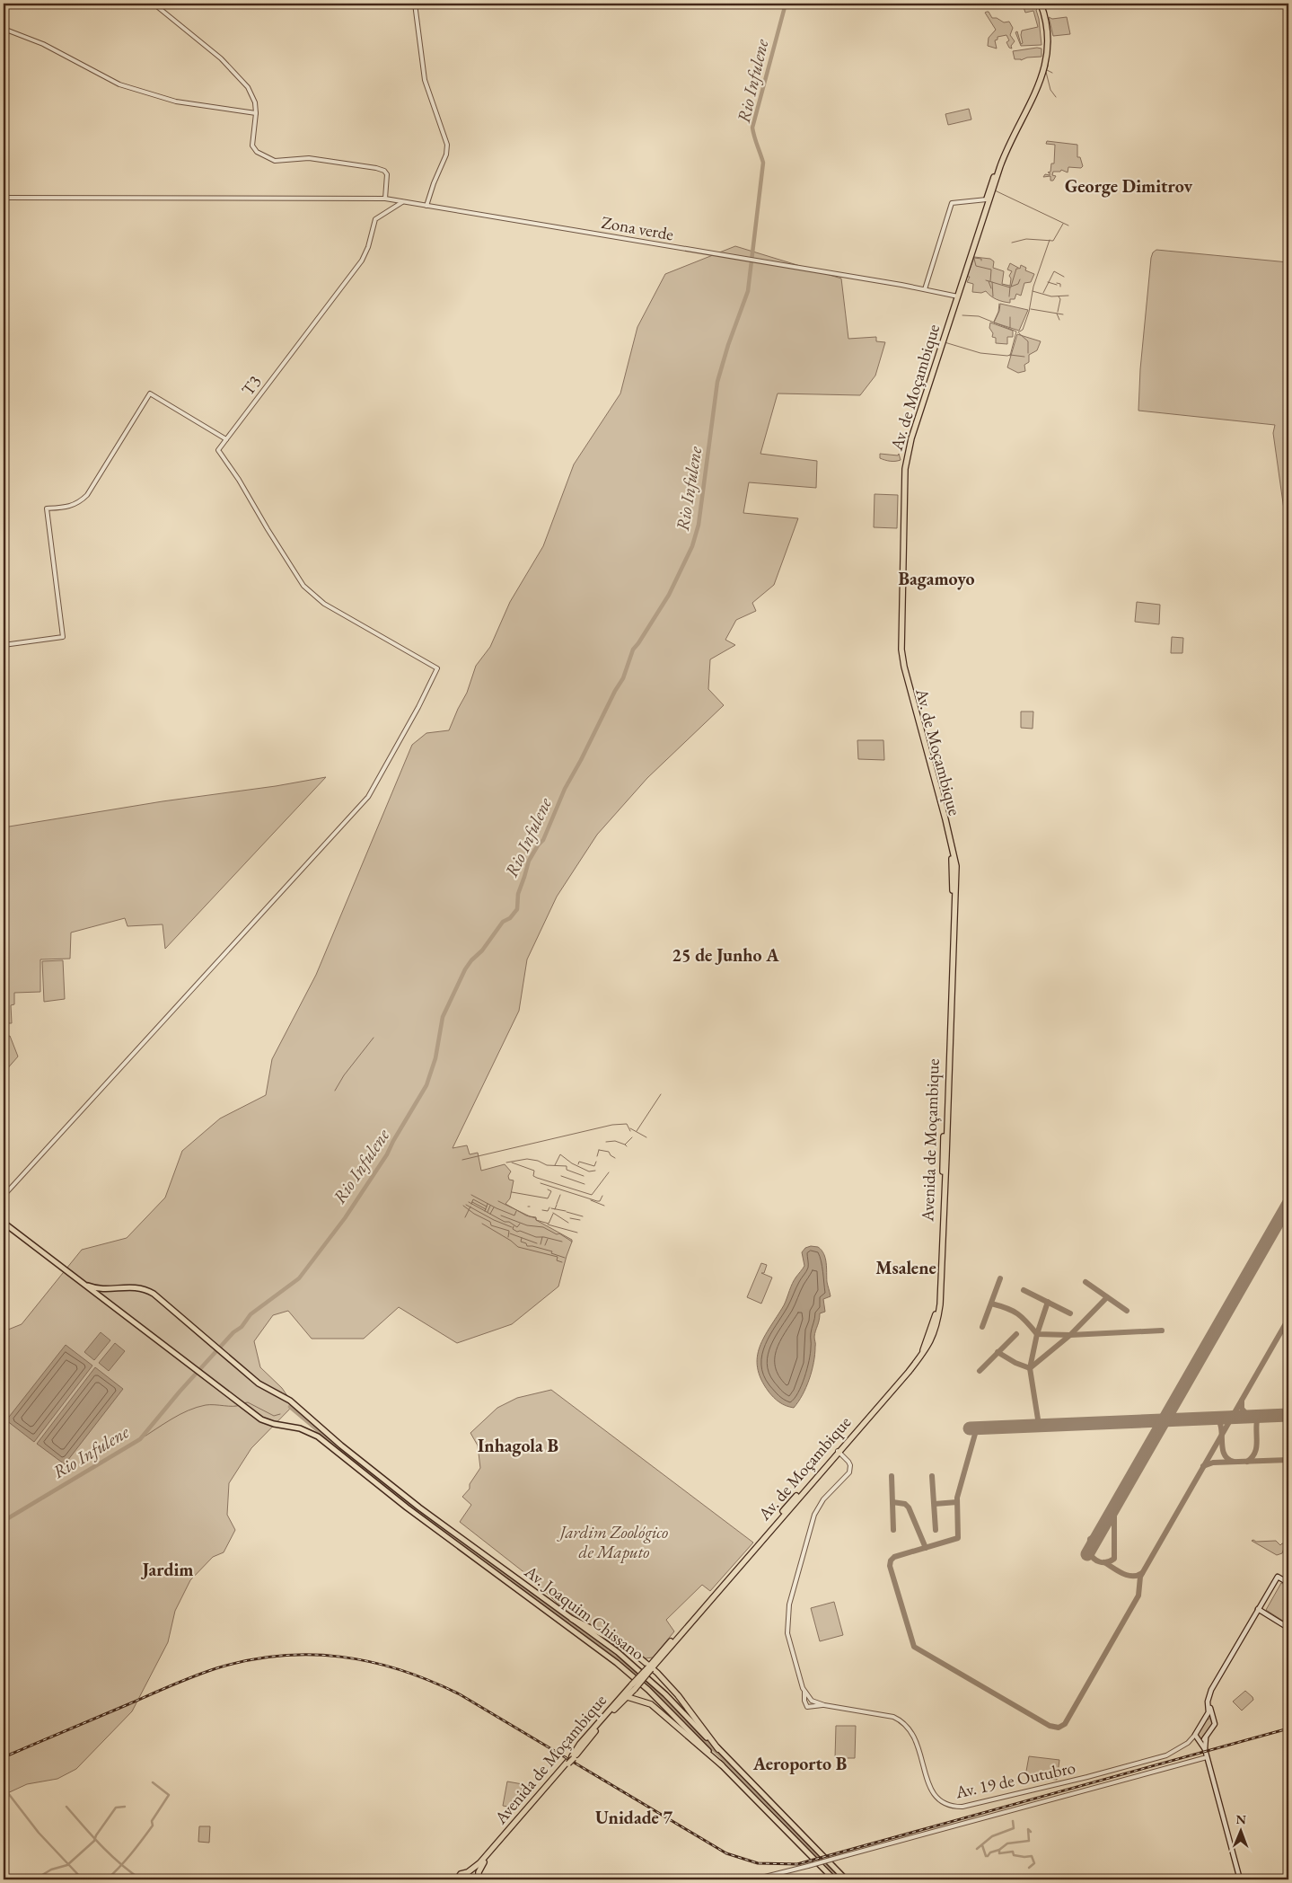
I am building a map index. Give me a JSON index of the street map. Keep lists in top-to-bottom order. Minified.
{"streets":{"highway":["Av. de Moçambique","Avenida de Moçambique"],"main road":["Av. Joaquim Chissano"],"street":["Zona verde","T3","Av. 19 de Outubro"]},"crossings":[["Zona verde","Av. de Moçambique"],["Av. de Moçambique","Avenida de Moçambique"]],"districts":["George Dimitrov","Bagamoyo","25 de Junho A","Msalene","Inhagola B","Jardim","Aeroporto B","Unidade 7"],"water":["Rio Infulene"],"parks":["Jardim Zoológico de Maputo"],"north":"top"}
